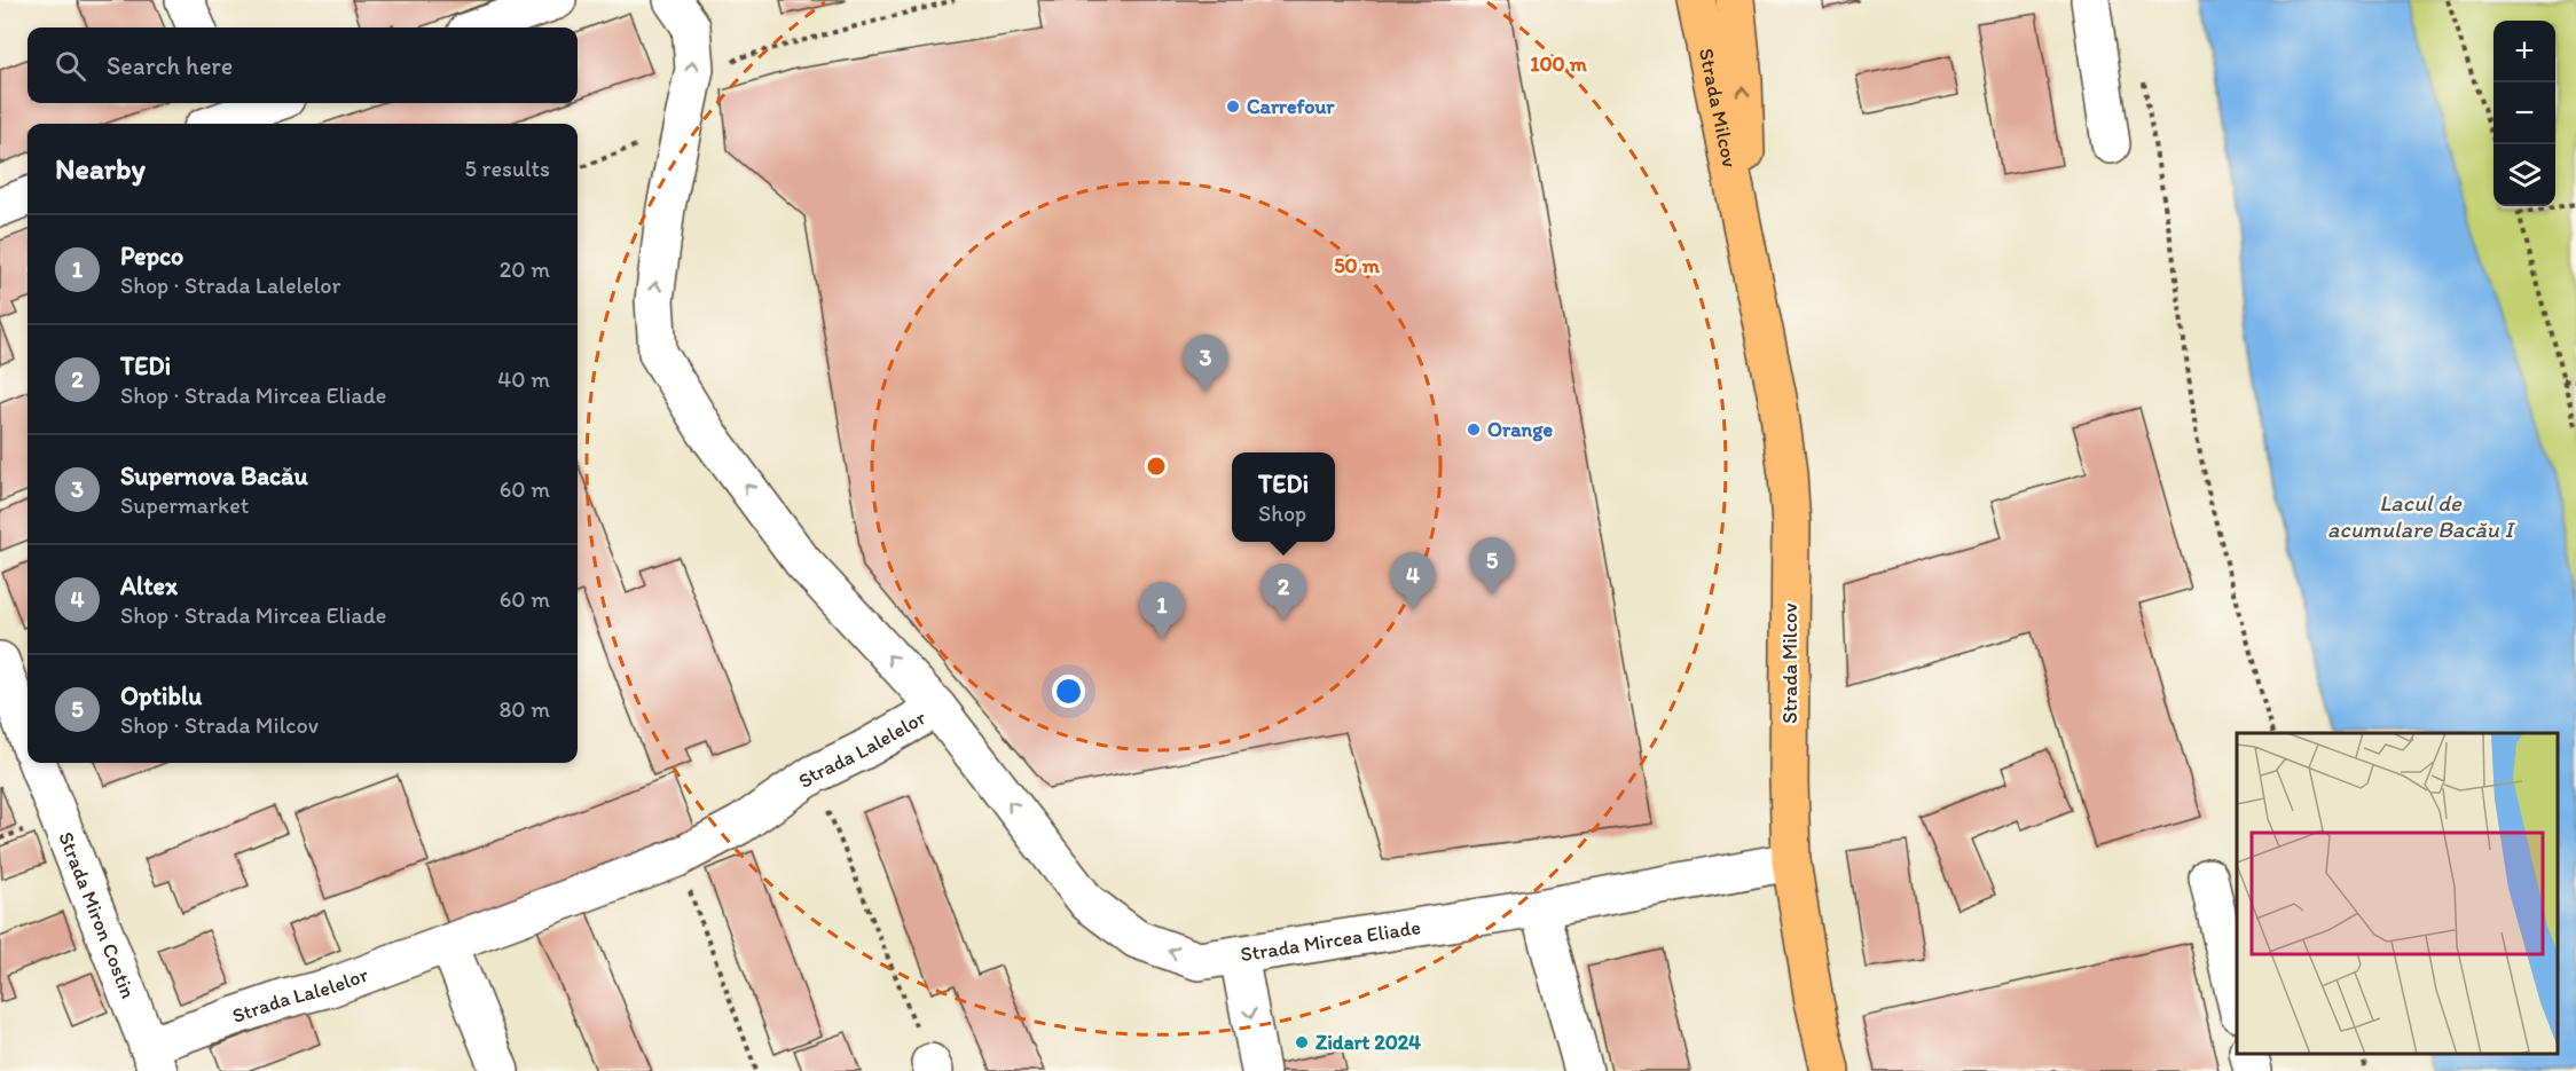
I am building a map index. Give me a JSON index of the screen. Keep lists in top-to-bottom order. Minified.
{"streets":{"main road":["Strada Milcov"],"street":["Strada Lalelelor","Strada Miron Costin","Strada Mircea Eliade"]},"crossings":[["Strada Milcov","Strada Mircea Eliade"],["Strada Lalelelor","Strada Miron Costin"],["Strada Lalelelor","Strada Mircea Eliade"]],"water":["Lacul de acumulare Bacău I"],"places":["Carrefour","Orange","Zidart 2024"],"page":{"map_buttons":["+","−"],"search":"Search here","heading":["Nearby","5 results"],"list":[{"mark":"1","name":"Pepco","note":"Shop · Strada Lalelelor","value":"20 m"},{"mark":"2","name":"TEDi","note":"Shop · Strada Mircea Eliade","value":"40 m"},{"mark":"3","name":"Supernova Bacău","note":"Supermarket","value":"60 m"},{"mark":"4","name":"Altex","note":"Shop · Strada Mircea Eliade","value":"60 m"},{"mark":"5","name":"Optiblu","note":"Shop · Strada Milcov","value":"80 m"}],"pins":["3","5","4","2","1"],"popup":["TEDi","Shop"]},"rings":["100 m","50 m"]}
